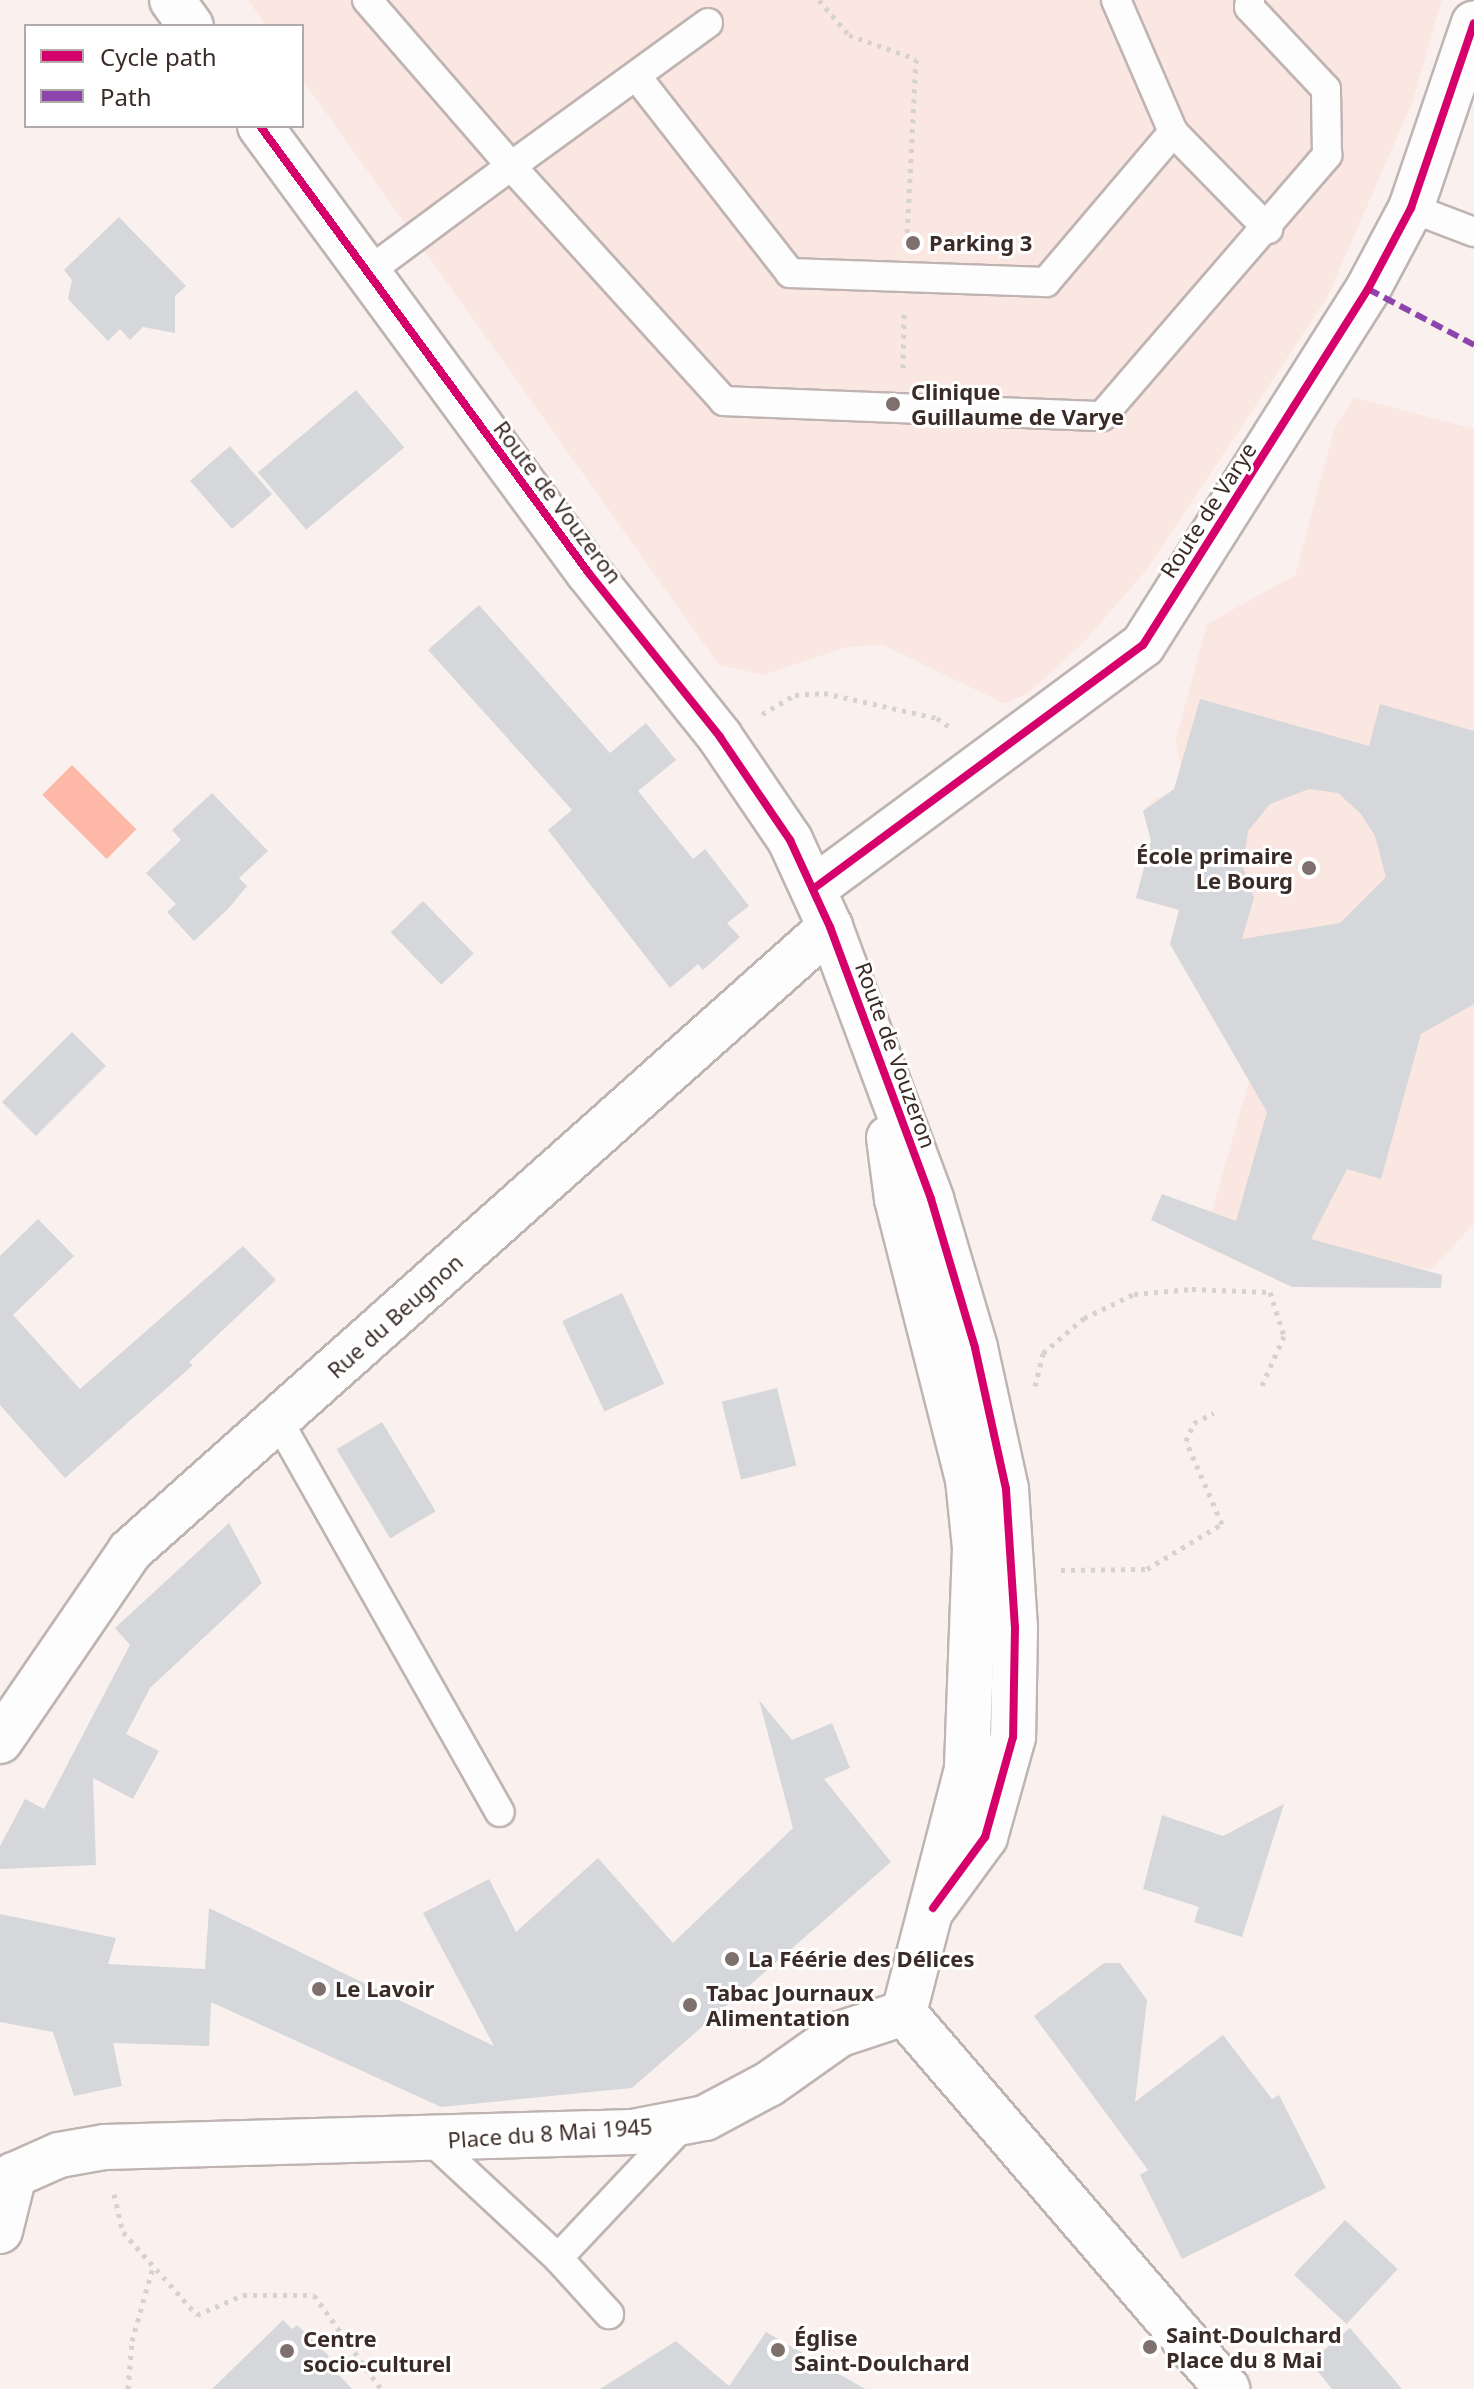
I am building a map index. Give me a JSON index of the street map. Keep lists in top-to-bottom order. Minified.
{"streets":{"street":["Route de Vouzeron","Route de Varye","Rue du Beugnon","Place du 8 Mai 1945"]},"crossings":[["Route de Vouzeron","Route de Varye"],["Route de Vouzeron","Rue du Beugnon"],["Route de Vouzeron","Place du 8 Mai 1945"],["Route de Varye","Rue du Beugnon"]],"places":["Parking 3","Clinique Guillaume de Varye","École primaire Le Bourg","La Féérie des Délices","Le Lavoir","Tabac Journaux Alimentation","Saint-Doulchard Place du 8 Mai","Église Saint-Doulchard","Centre socio-culturel"],"legend":["Cycle path","Path"]}
